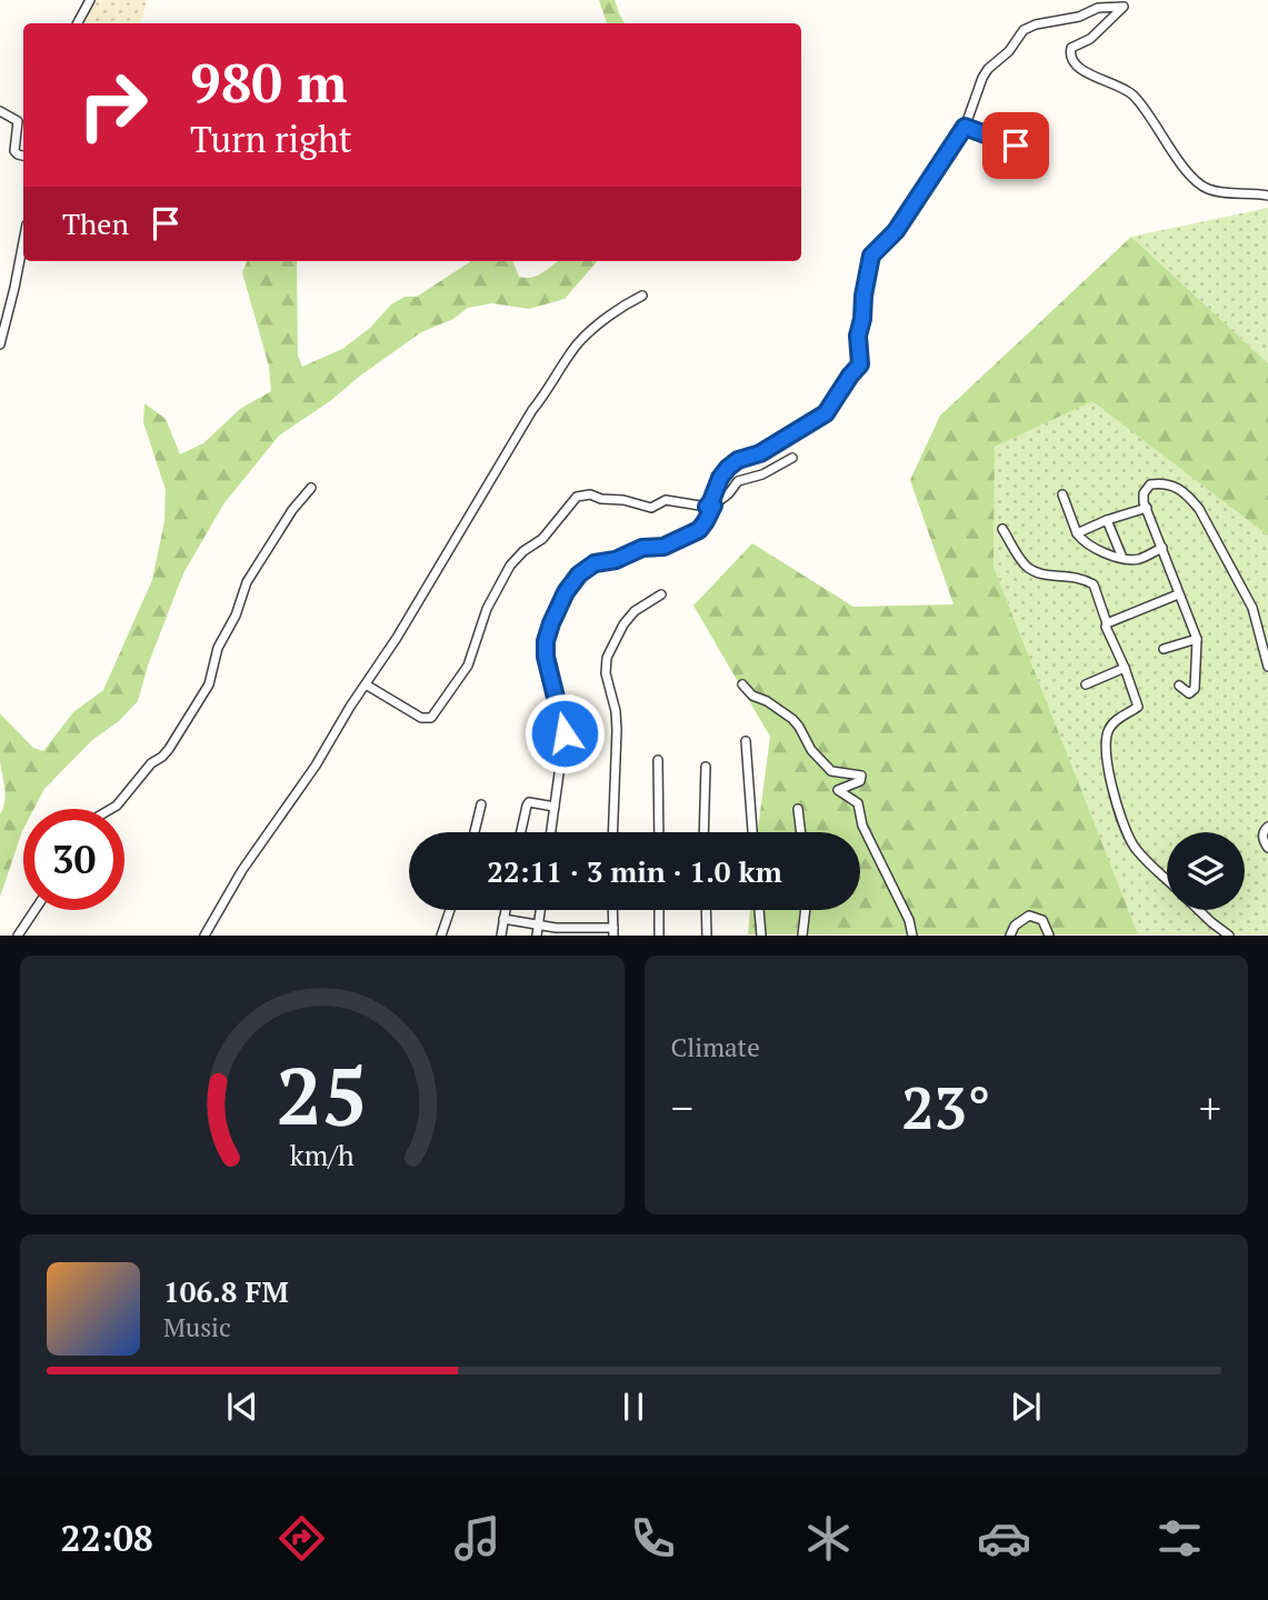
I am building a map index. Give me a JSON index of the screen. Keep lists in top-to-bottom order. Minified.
{"page":{"turn":["980 m","Turn right"],"then":"Then","limit":"30","trip":"22:11 · 3 min · 1.0 km","tile":"Climate","heat":["−","23°","+"],"song":["106.8 FM","Music"],"tabs":"22:08","gauge":["25","km/h"]}}
